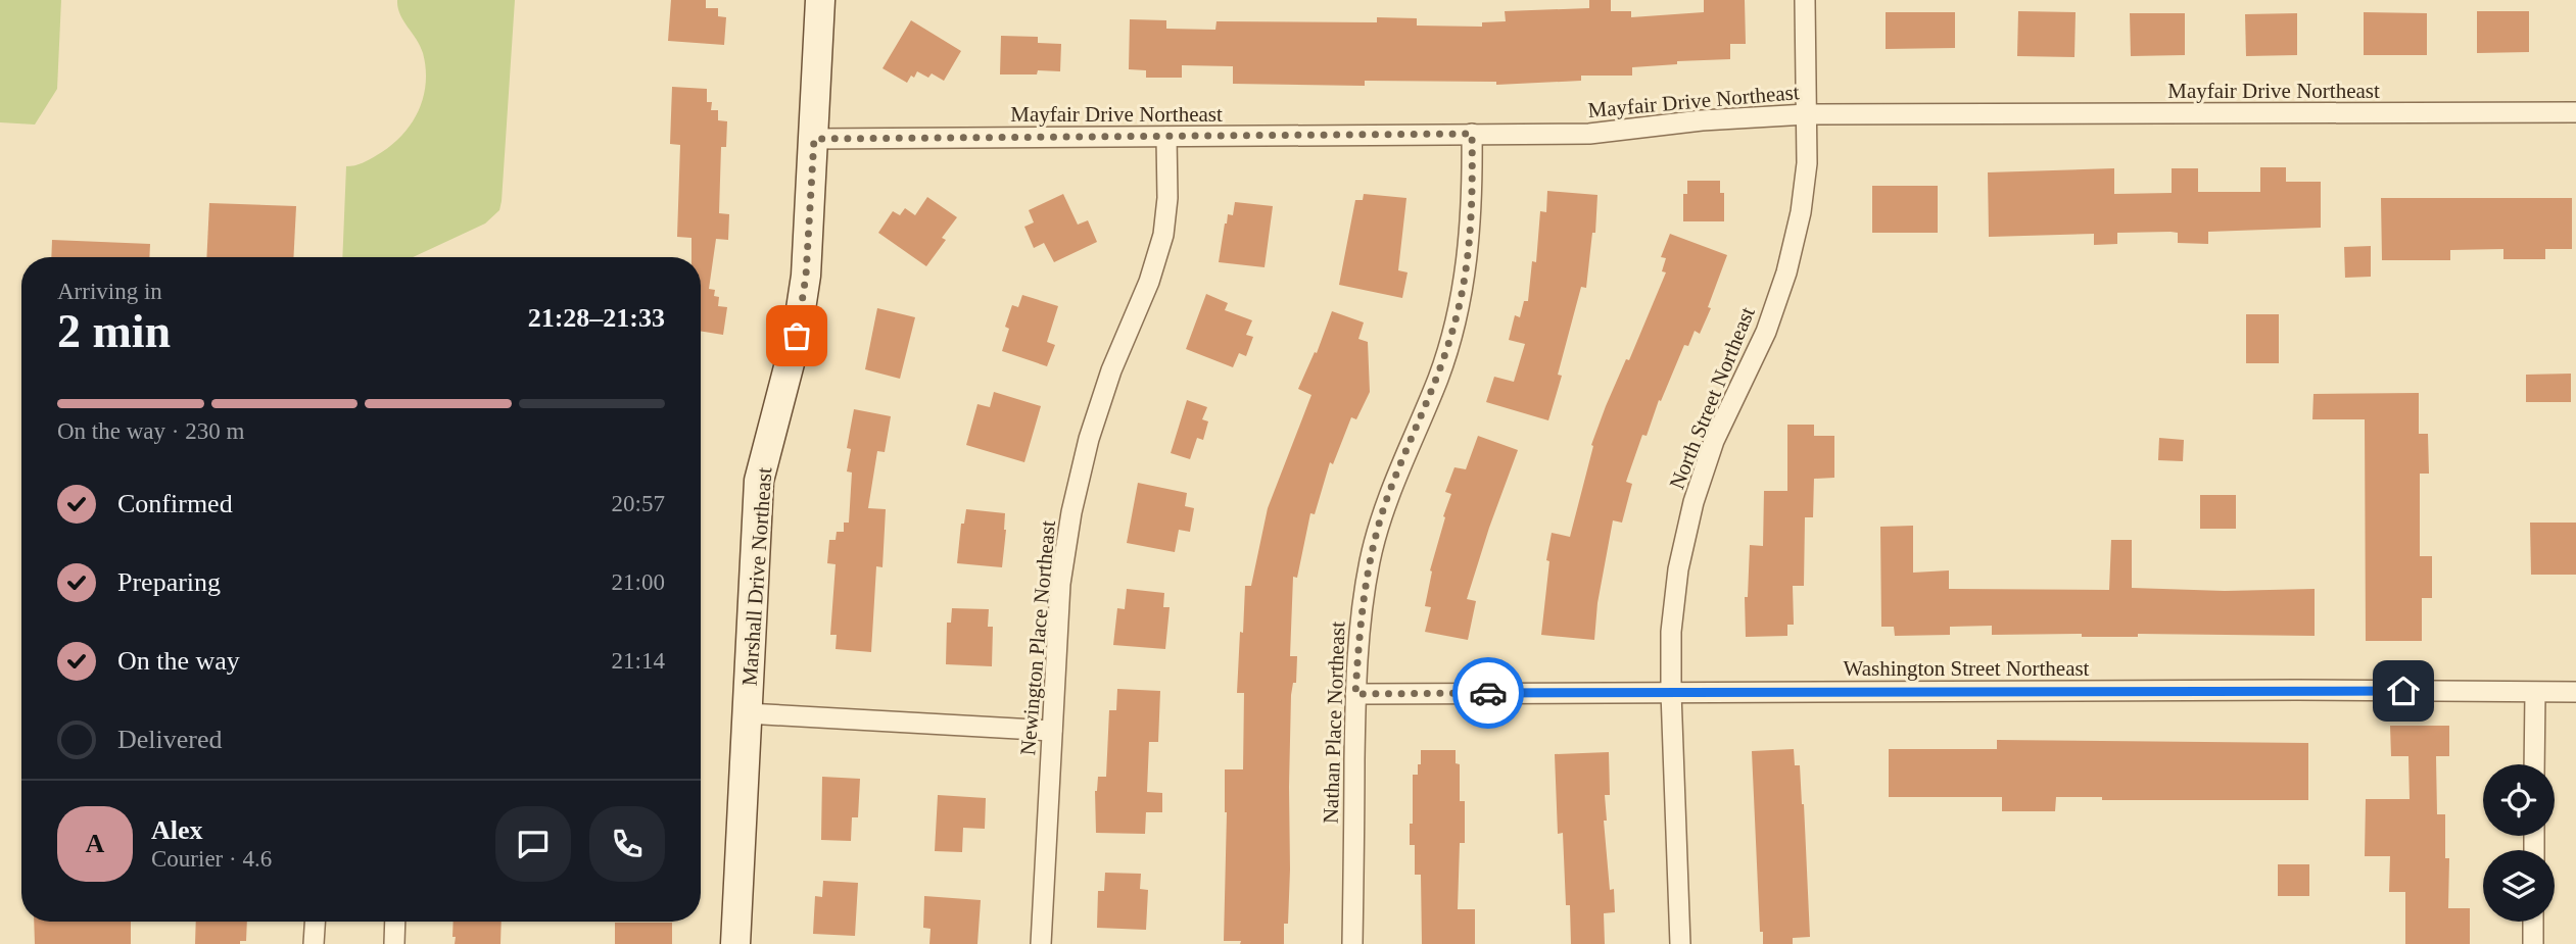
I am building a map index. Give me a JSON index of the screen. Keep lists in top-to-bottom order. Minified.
{"streets":{"street":["Mayfair Drive Northeast","North Street Northeast","Marshall Drive Northeast","Newington Place Northeast","Washington Street Northeast","Nathan Place Northeast"]},"crossings":[["Mayfair Drive Northeast","North Street Northeast"],["Mayfair Drive Northeast","Marshall Drive Northeast"],["Mayfair Drive Northeast","Newington Place Northeast"],["Mayfair Drive Northeast","Nathan Place Northeast"],["North Street Northeast","Washington Street Northeast"],["Washington Street Northeast","Nathan Place Northeast"]],"page":{"heading":["2 min","Arriving in","21:28–21:33"],"panel":["Alex","Courier · 4.6"],"bar":"On the way · 230 m","list":[["Confirmed","20:57"],["Preparing","21:00"],["On the way","21:14"],"Delivered"],"round":"A"}}
